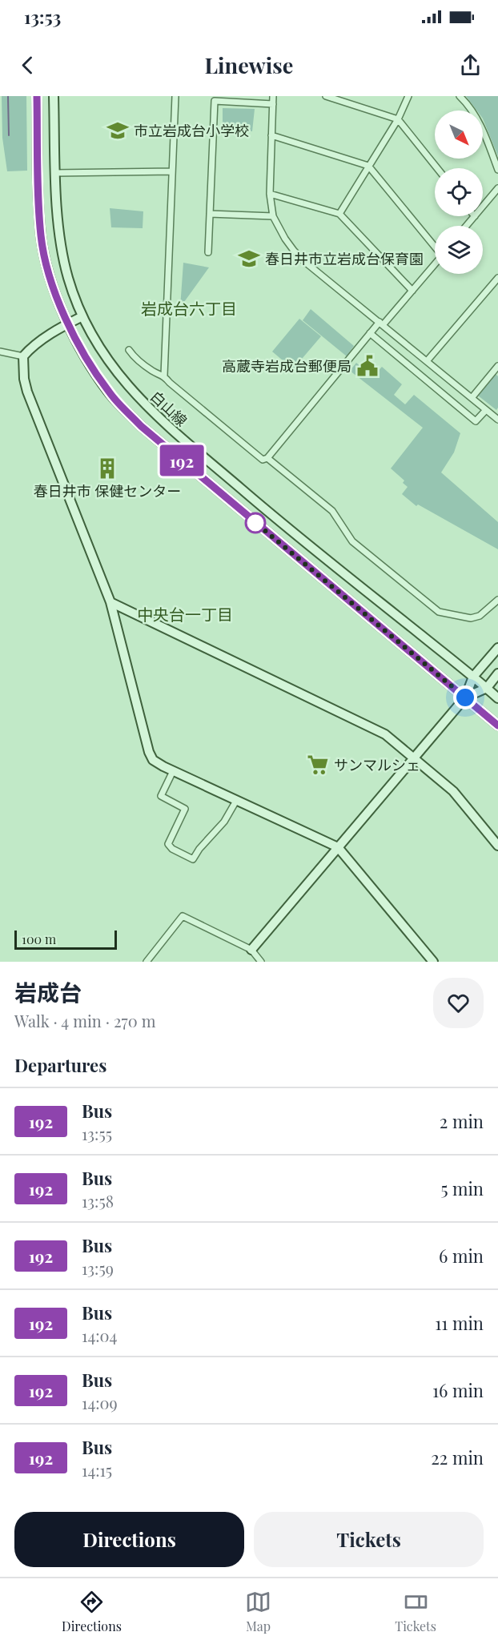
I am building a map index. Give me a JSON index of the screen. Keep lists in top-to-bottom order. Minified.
{"streets":{"street":["白山線"]},"districts":["岩成台六丁目","中央台一丁目"],"places":{"school or university":["市立岩成台小学校","春日井市立岩成台保育園"],"public building":["高蔵寺岩成台郵便局"],"building":["春日井市 保健センター"],"supermarket":["サンマルシェ"]},"lines":["bus line 192"],"scale_bar":"100 m","north":"bottom right","page":{"status":"13:53","header":"Linewise","on_map":"192","scale":"100 m","heading":[["岩成台","Walk · 4 min · 270 m"],"Departures"],"list":[{"mark":"192","name":"Bus","note":"13:55","value":"2 min"},{"mark":"192","name":"Bus","note":"13:58","value":"5 min"},{"mark":"192","name":"Bus","note":"13:59","value":"6 min"},{"mark":"192","name":"Bus","note":"14:04","value":"11 min"},{"mark":"192","name":"Bus","note":"14:09","value":"16 min"},{"mark":"192","name":"Bus","note":"14:15","value":"22 min"}],"buttons":["Directions","Tickets"],"tabs":["Directions","Map","Tickets"]}}
